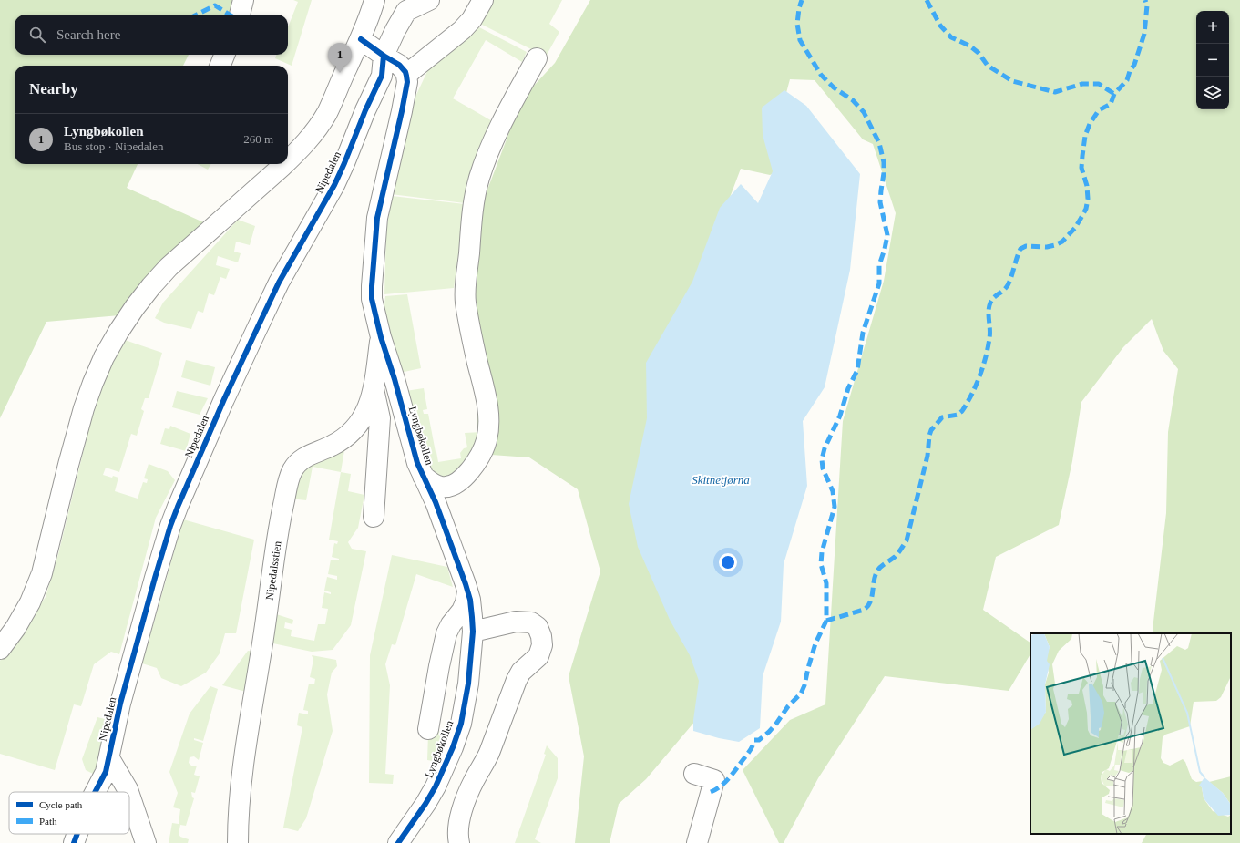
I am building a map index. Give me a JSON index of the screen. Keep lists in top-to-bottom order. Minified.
{"streets":{"street":["Nipedalen","Lyngbøkollen","Nipedalsstien"]},"crossings":[["Lyngbøkollen","Nipedalsstien"]],"water":["Skitnetjørna"],"legend":["Cycle path","Path"],"page":{"map_buttons":["+","−"],"search":"Search here","pins":"1","heading":"Nearby","list":[{"mark":"1","name":"Lyngbøkollen","note":"Bus stop · Nipedalen","value":"260 m"}]}}
